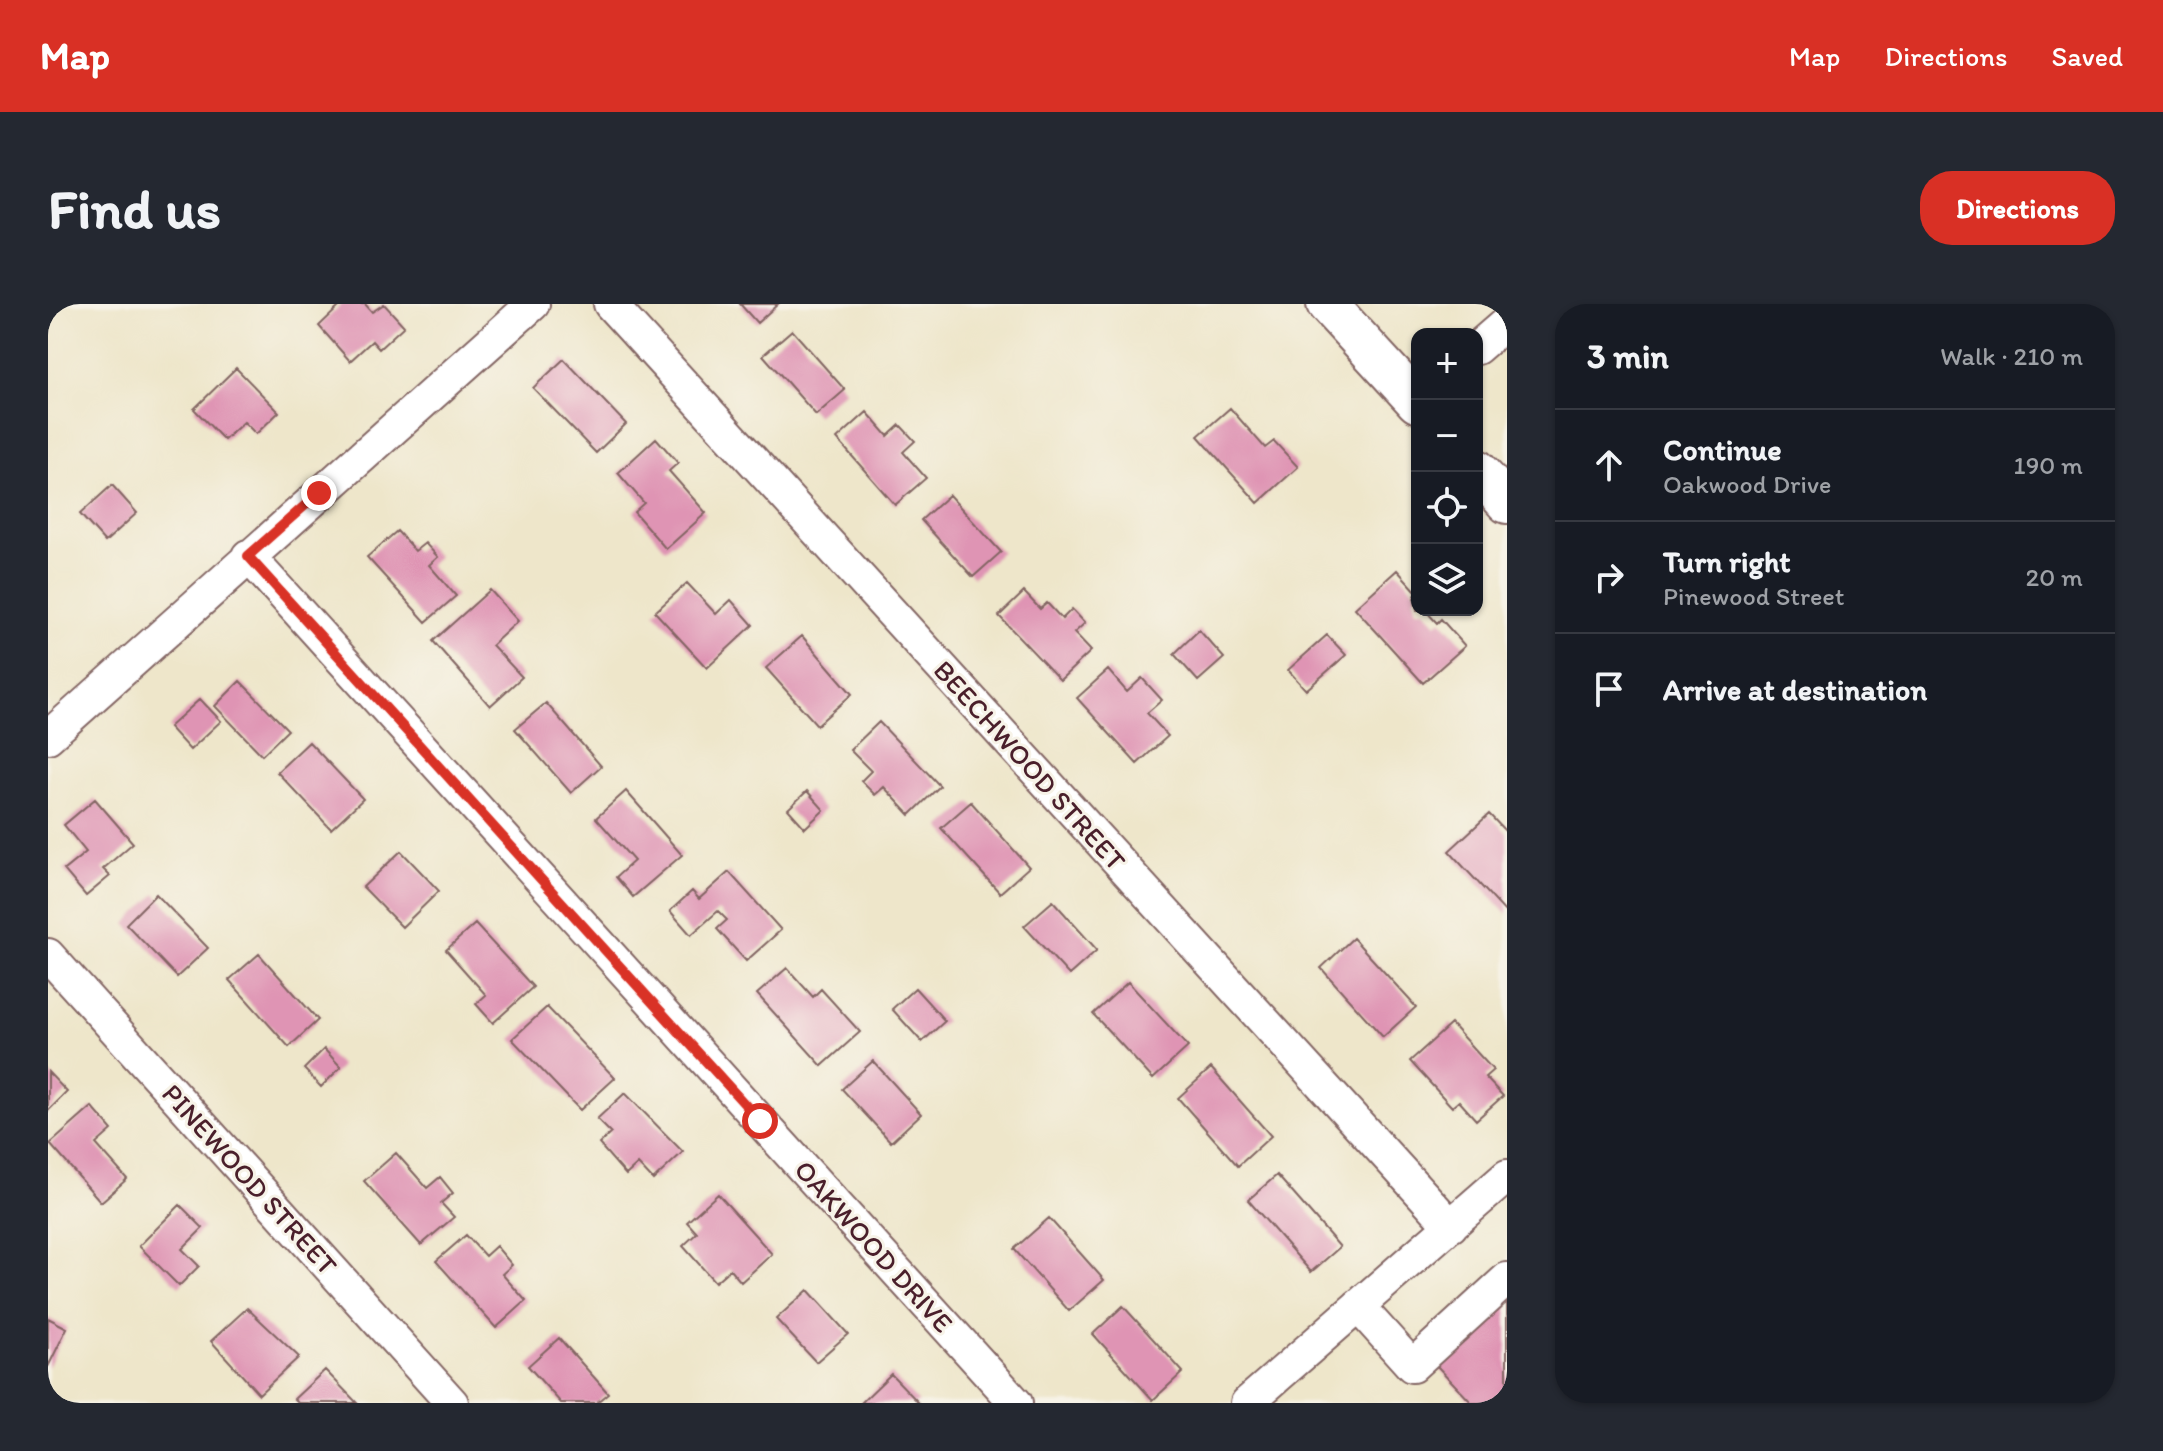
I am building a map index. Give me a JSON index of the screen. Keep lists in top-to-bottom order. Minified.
{"streets":{"street":["BEECHWOOD STREET","PINEWOOD STREET","OAKWOOD DRIVE"]},"page":{"header":"Map","nav":["Map","Directions","Saved"],"buttons":"Directions","title":"Find us","heading":["3 min","Walk · 210 m"],"map_buttons":["+","−"],"list":[["Continue","Oakwood Drive","190 m"],["Turn right","Pinewood Street","20 m"],"Arrive at destination"]}}
